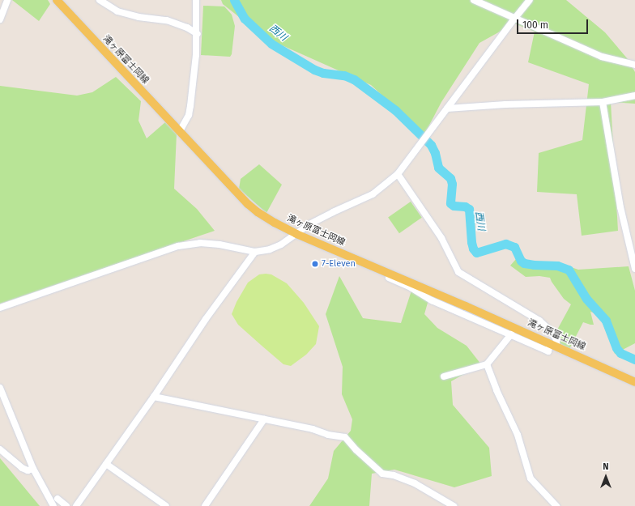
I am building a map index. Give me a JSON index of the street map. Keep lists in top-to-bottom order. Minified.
{"streets":{"main road":["滝ヶ原富士岡線"]},"water":["西川"],"places":["7-Eleven"],"scale_bar":"100 m","north":"top"}
